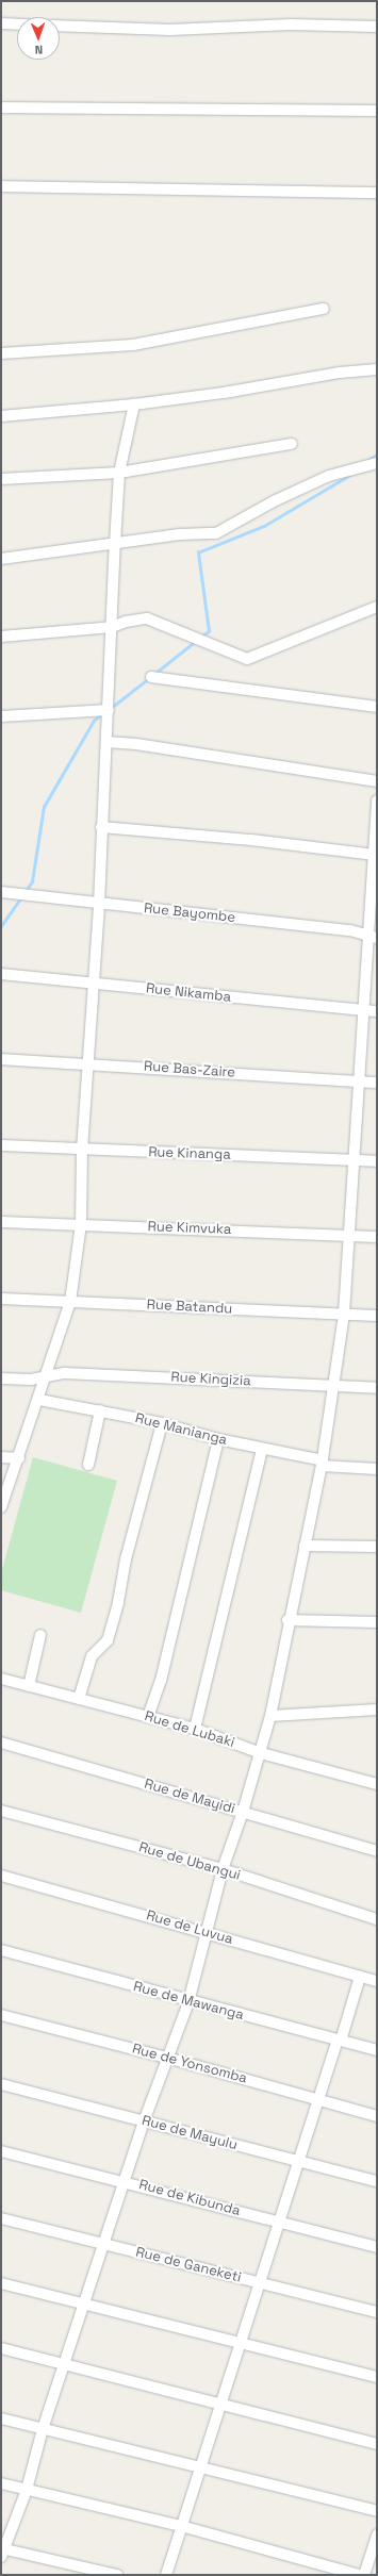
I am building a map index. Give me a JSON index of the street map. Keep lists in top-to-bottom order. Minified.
{"streets":{"street":["Rue Bayombe","Rue Nikamba","Rue Bas-Zaire","Rue Kinanga","Rue Kimvuka","Rue Batandu","Rue Kingizia","Rue Manianga","Rue de Lubaki","Rue de Mayidi","Rue de Ubangui","Rue de Luvua","Rue de Mawanga","Rue de Yonsomba","Rue de Mayulu","Rue de Kibunda","Rue de Ganeketi"]},"north":"bottom"}
